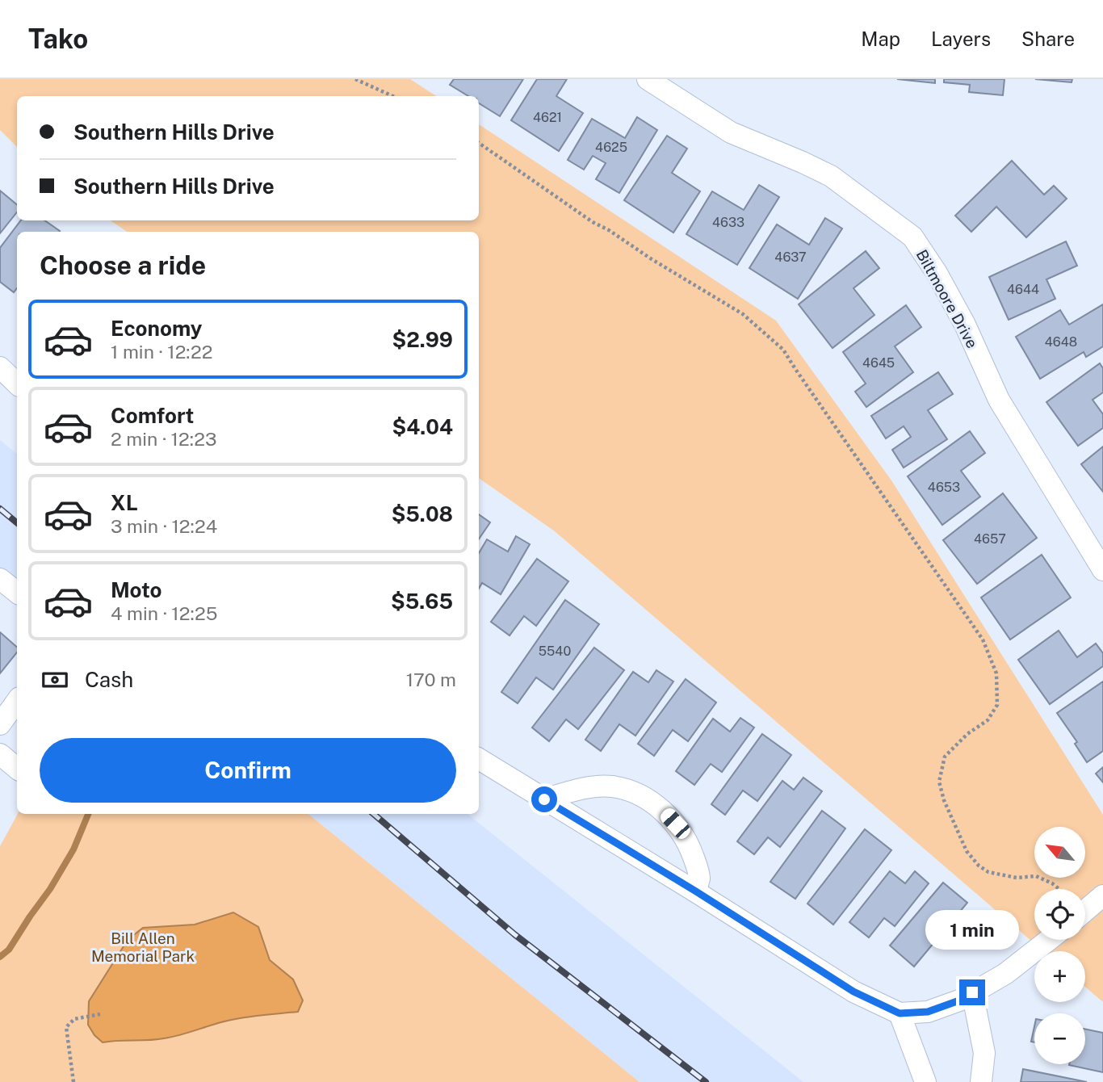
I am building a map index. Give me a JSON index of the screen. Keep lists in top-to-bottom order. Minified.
{"streets":{"street":["Biltmoore Drive"]},"parks":["Bill Allen Memorial Park"],"house_numbers":["4621","4625","4633","4637","4644","4648","4645","4653","4657","5540"],"north":"top left","page":{"header":"Tako","nav":["Map","Layers","Share"],"banner":["Southern Hills Drive","Southern Hills Drive"],"heading":"Choose a ride","list":[{"name":"Economy","note":"1 min · 12:22","value":"$2.99"},{"name":"Comfort","note":"2 min · 12:23","value":"$4.04"},{"name":"XL","note":"3 min · 12:24","value":"$5.08"},{"name":"Moto","note":"4 min · 12:25","value":"$5.65"}],"pay":["Cash","170 m"],"buttons":"Confirm","map_buttons":["+","−"],"bubble":"1 min"}}
